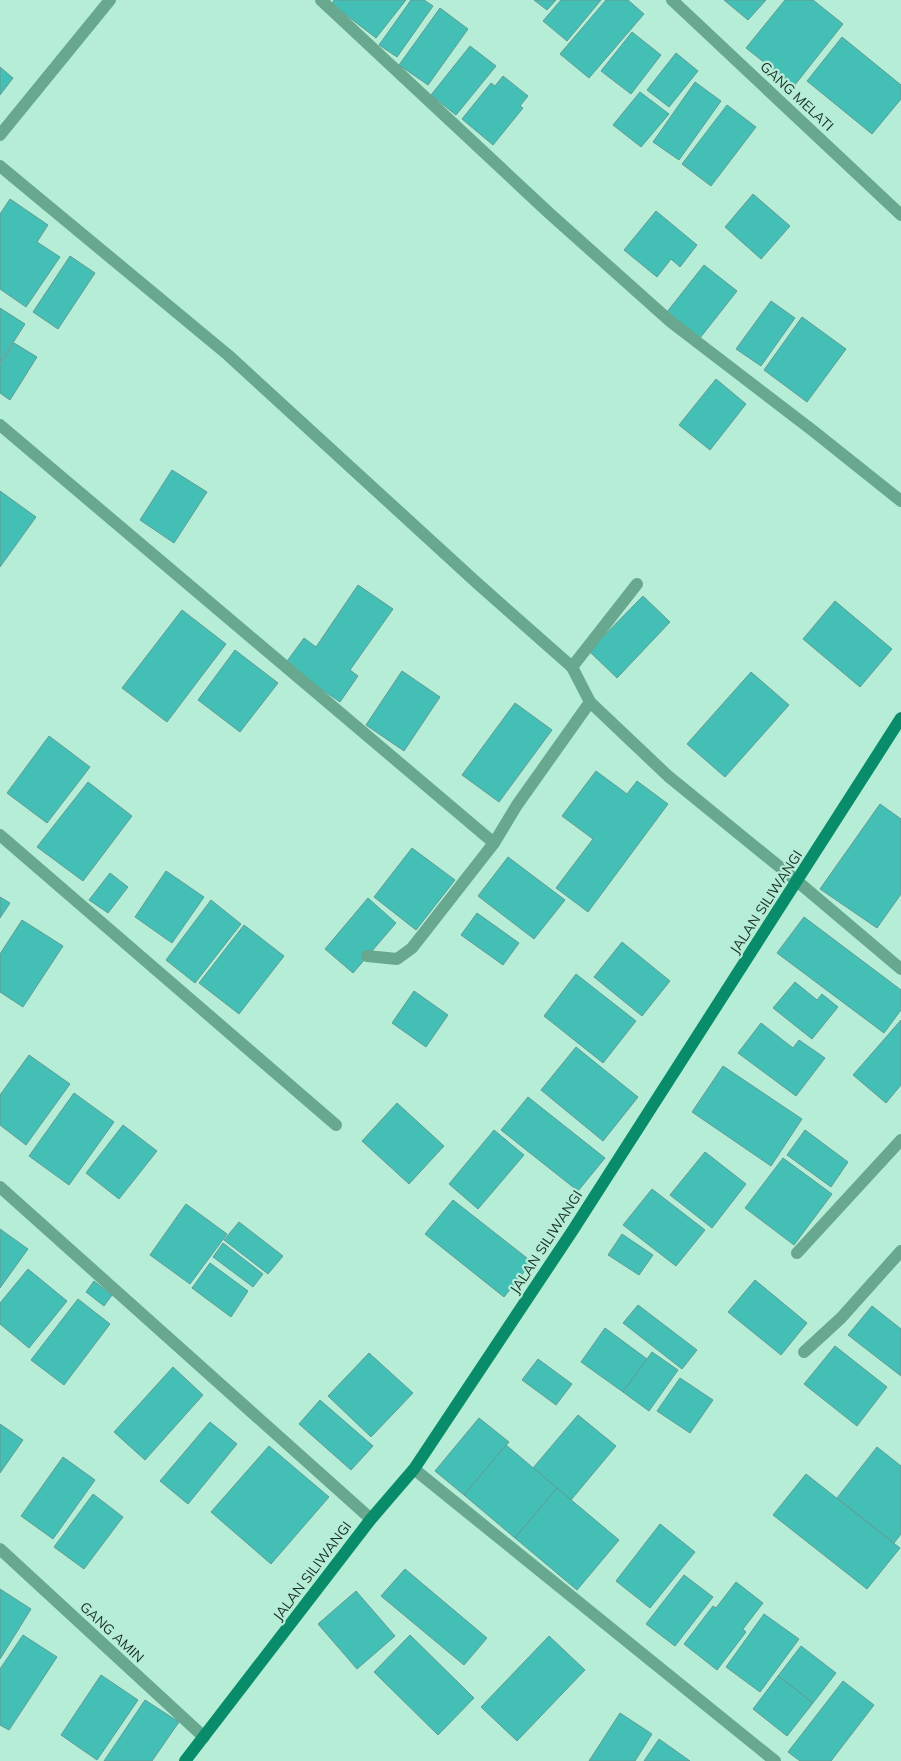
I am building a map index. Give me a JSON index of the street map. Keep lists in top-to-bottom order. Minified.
{"streets":{"street":["GANG MELATI","JALAN SILIWANGI","GANG AMIN"]},"crossings":[["JALAN SILIWANGI","GANG AMIN"]]}
